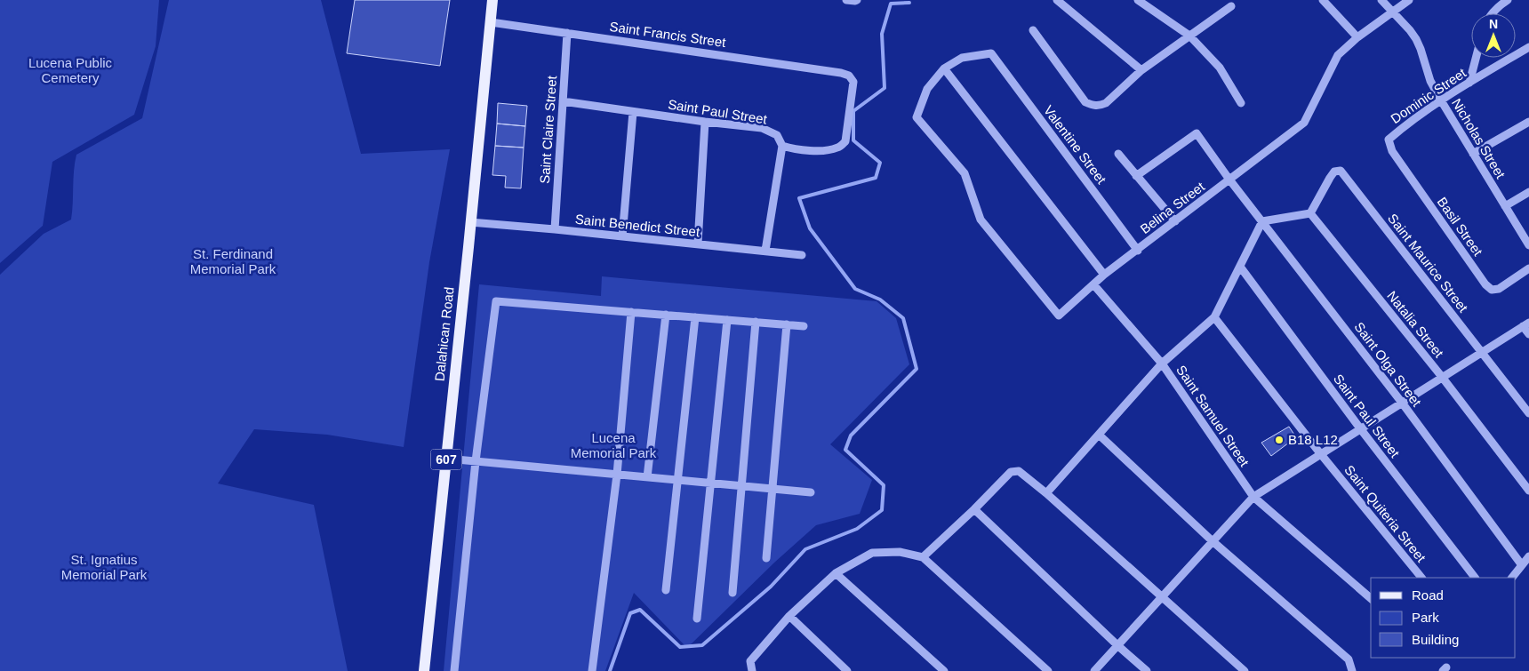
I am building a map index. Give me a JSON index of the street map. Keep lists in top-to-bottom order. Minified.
{"streets":{"main road":["Dalahican Road","607"],"street":["Saint Francis Street","Dominic Street","Saint Paul Street","Saint Claire Street","Nicholas Street","Valentine Street","Belina Street","Saint Benedict Street","Basil Street","Saint Maurice Street","Natalia Street","Saint Olga Street","Saint Samuel Street","Saint Quiteria Street"]},"crossings":[["Saint Francis Street","Saint Paul Street"],["Saint Francis Street","Saint Claire Street"],["Saint Francis Street","Dalahican Road"],["Dominic Street","Nicholas Street"],["Dominic Street","Basil Street"],["Saint Paul Street","Saint Claire Street"],["Saint Paul Street","Saint Samuel Street"],["Saint Claire Street","Saint Benedict Street"],["Valentine Street","Belina Street"],["Belina Street","Saint Olga Street"],["Saint Benedict Street","Dalahican Road"],["Saint Maurice Street","Natalia Street"],["Saint Olga Street","Saint Samuel Street"],["Saint Samuel Street","Saint Quiteria Street"]],"parks":["Lucena Public Cemetery","St. Ferdinand Memorial Park","Lucena Memorial Park","St. Ignatius Memorial Park"],"places":["B18 L12"],"legend":["Road","Park","Building"],"north":"top"}
